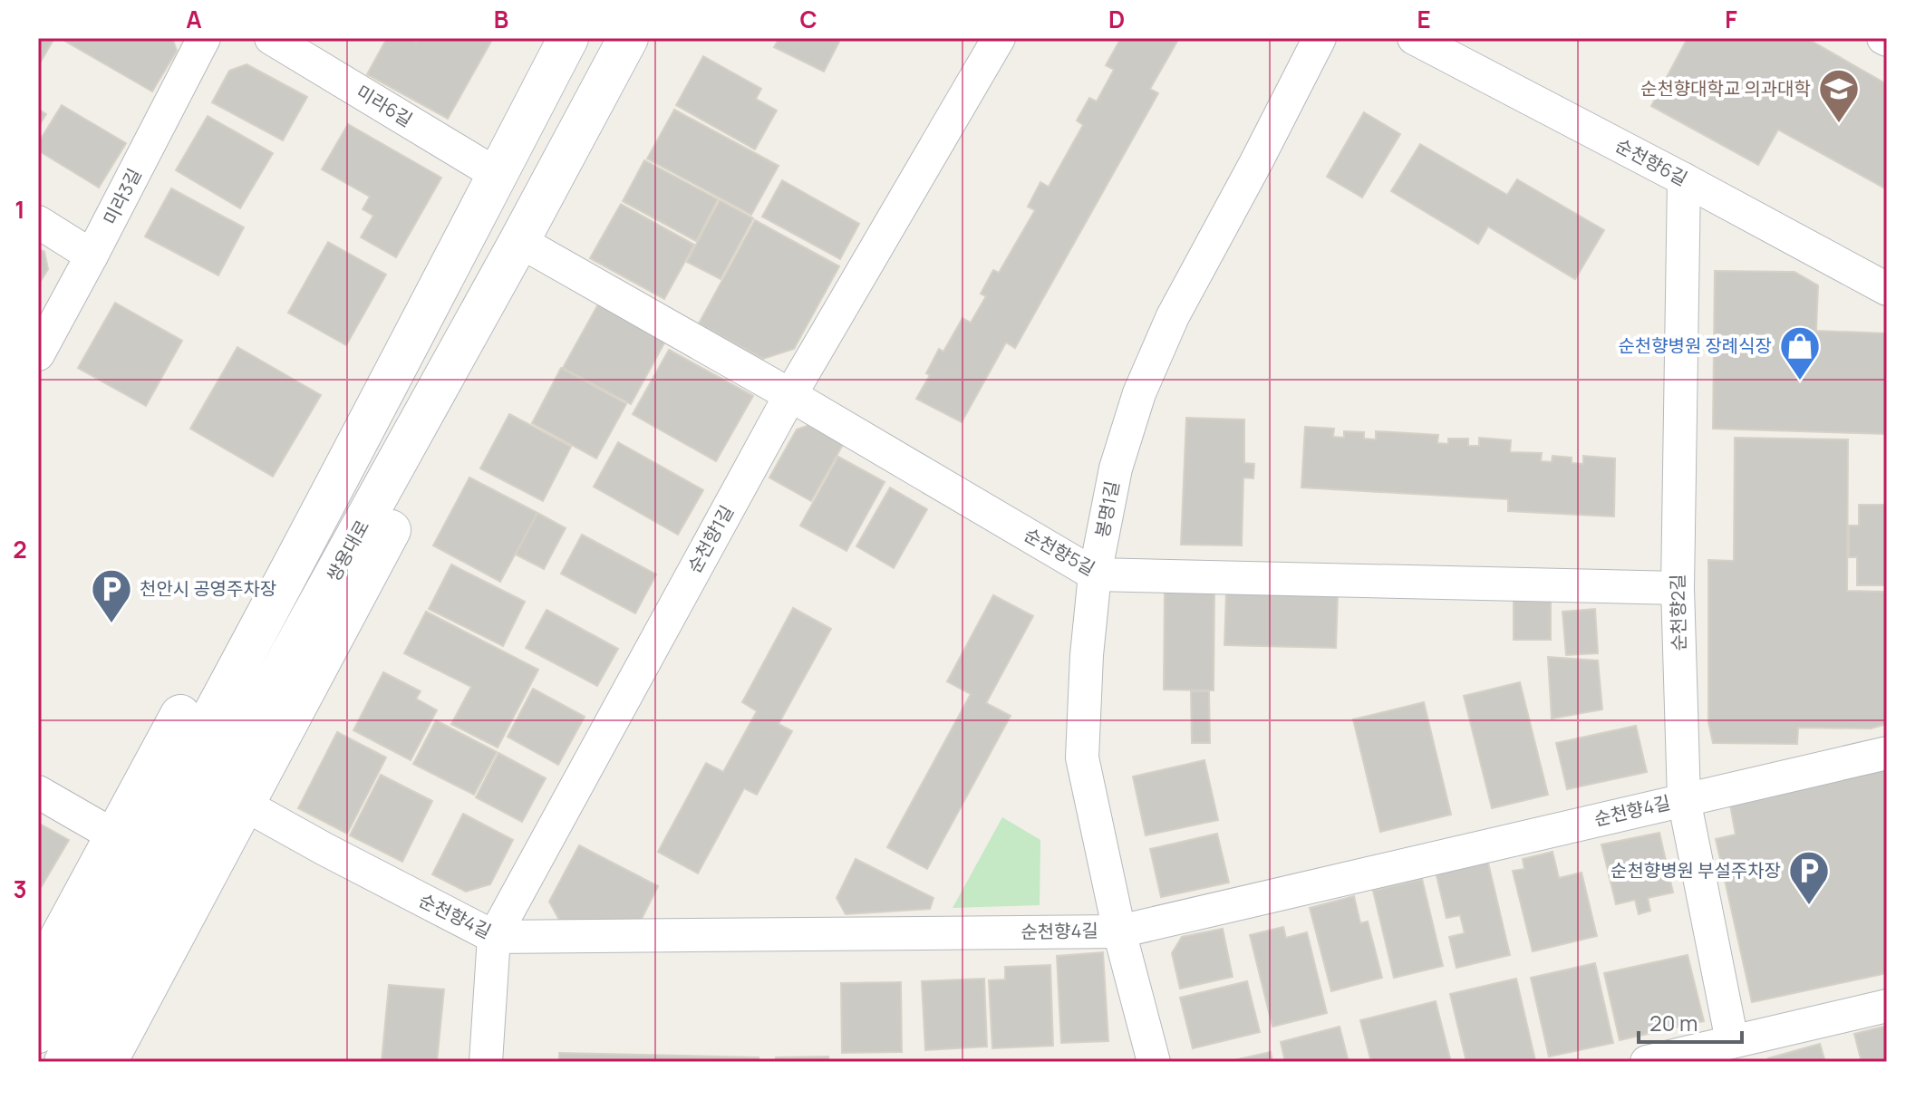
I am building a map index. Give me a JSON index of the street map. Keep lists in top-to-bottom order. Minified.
{"streets":{"main road":["쌍용대로"],"street":["미라6길","순천향6길","미라3길","봉명1길","순천향1길","순천향5길","순천향2길","순천향4길"]},"crossings":[["순천향6길","순천향2길"],["봉명1길","순천향5길"],["봉명1길","순천향4길"],["순천향1길","순천향5길"],["순천향1길","순천향4길"],["쌍용대로","순천향5길"],["순천향5길","순천향2길"],["순천향2길","순천향4길"]],"places":{"school or university":["순천향대학교 의과대학"],"shop":["순천향병원 장례식장"],"parking":["천안시 공영주차장","순천향병원 부설주차장"]},"scale_bar":"20 m","grid":{"columns":["A","B","C","D","E","F"],"rows":["1","2","3"]}}
